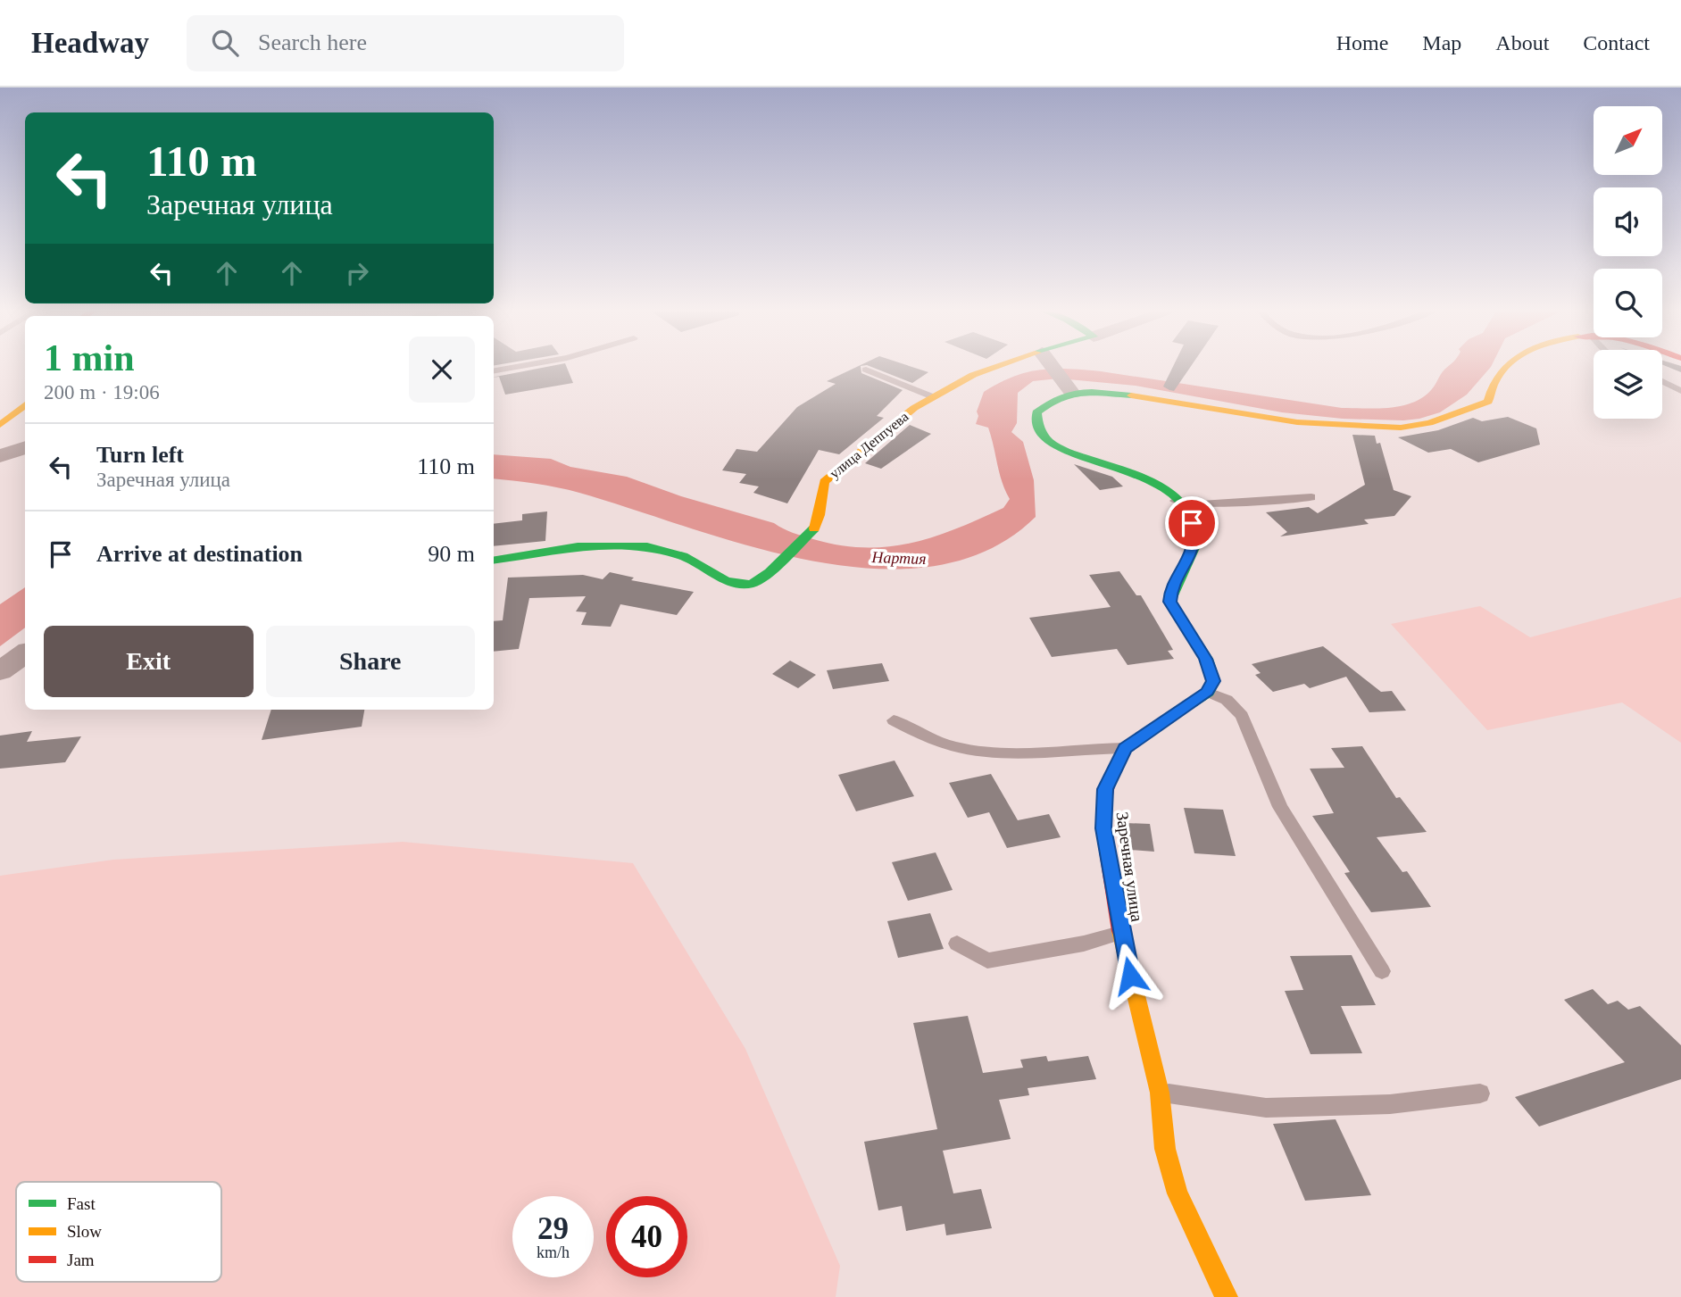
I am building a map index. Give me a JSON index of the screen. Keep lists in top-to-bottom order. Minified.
{"streets":{"street":["улица Деппуева","Заречная улица"]},"water":["Нартия"],"legend":["Fast","Slow","Jam"],"north":"top right","page":{"header":"Headway","search":"Search here","nav":["Home","Map","About","Contact"],"turn":["110 m","Заречная улица"],"heading":["1 min","200 m · 19:06"],"list":[{"name":"Turn left","note":"Заречная улица","value":"110 m"},{"name":"Arrive at destination","value":"90 m"}],"buttons":["Exit","Share"],"speed":"29 km/h","limit":"40"}}
